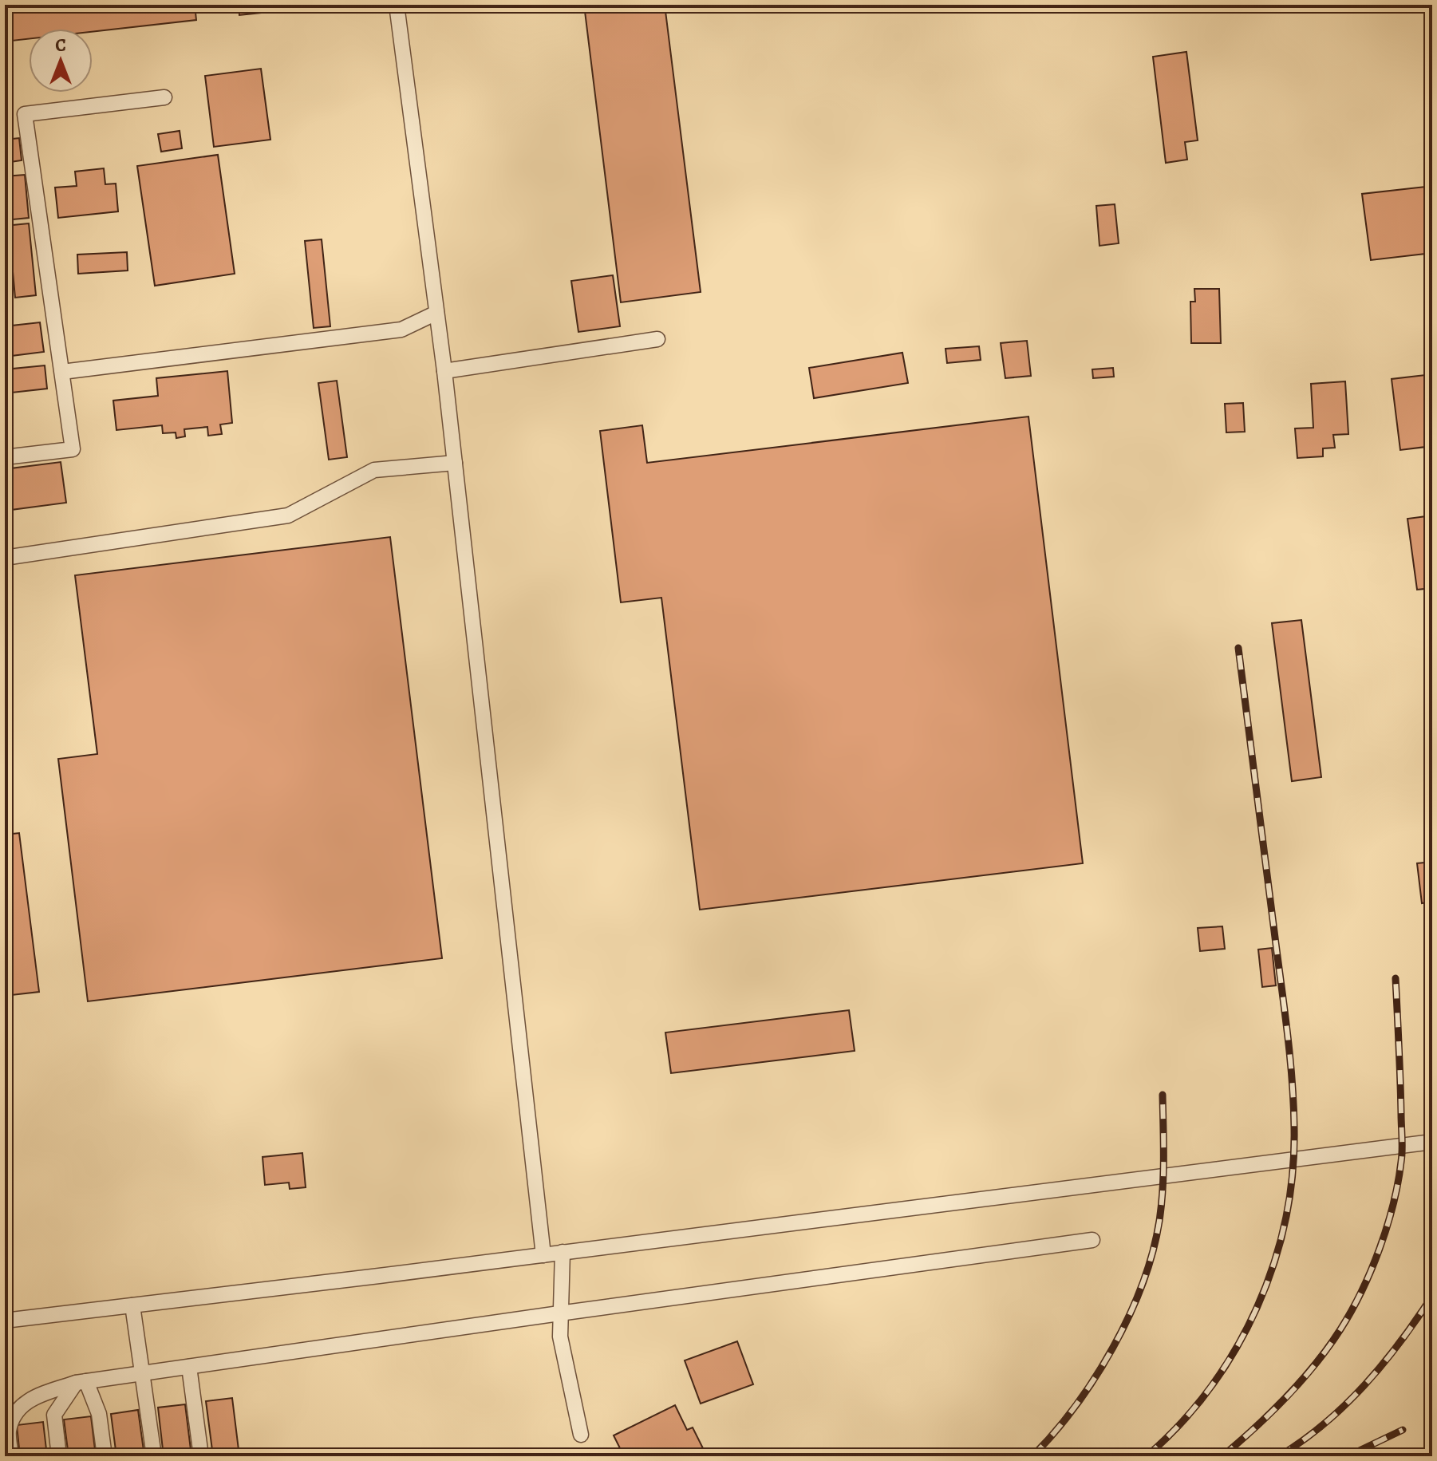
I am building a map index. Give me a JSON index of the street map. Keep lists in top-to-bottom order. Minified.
{"north":"top"}
